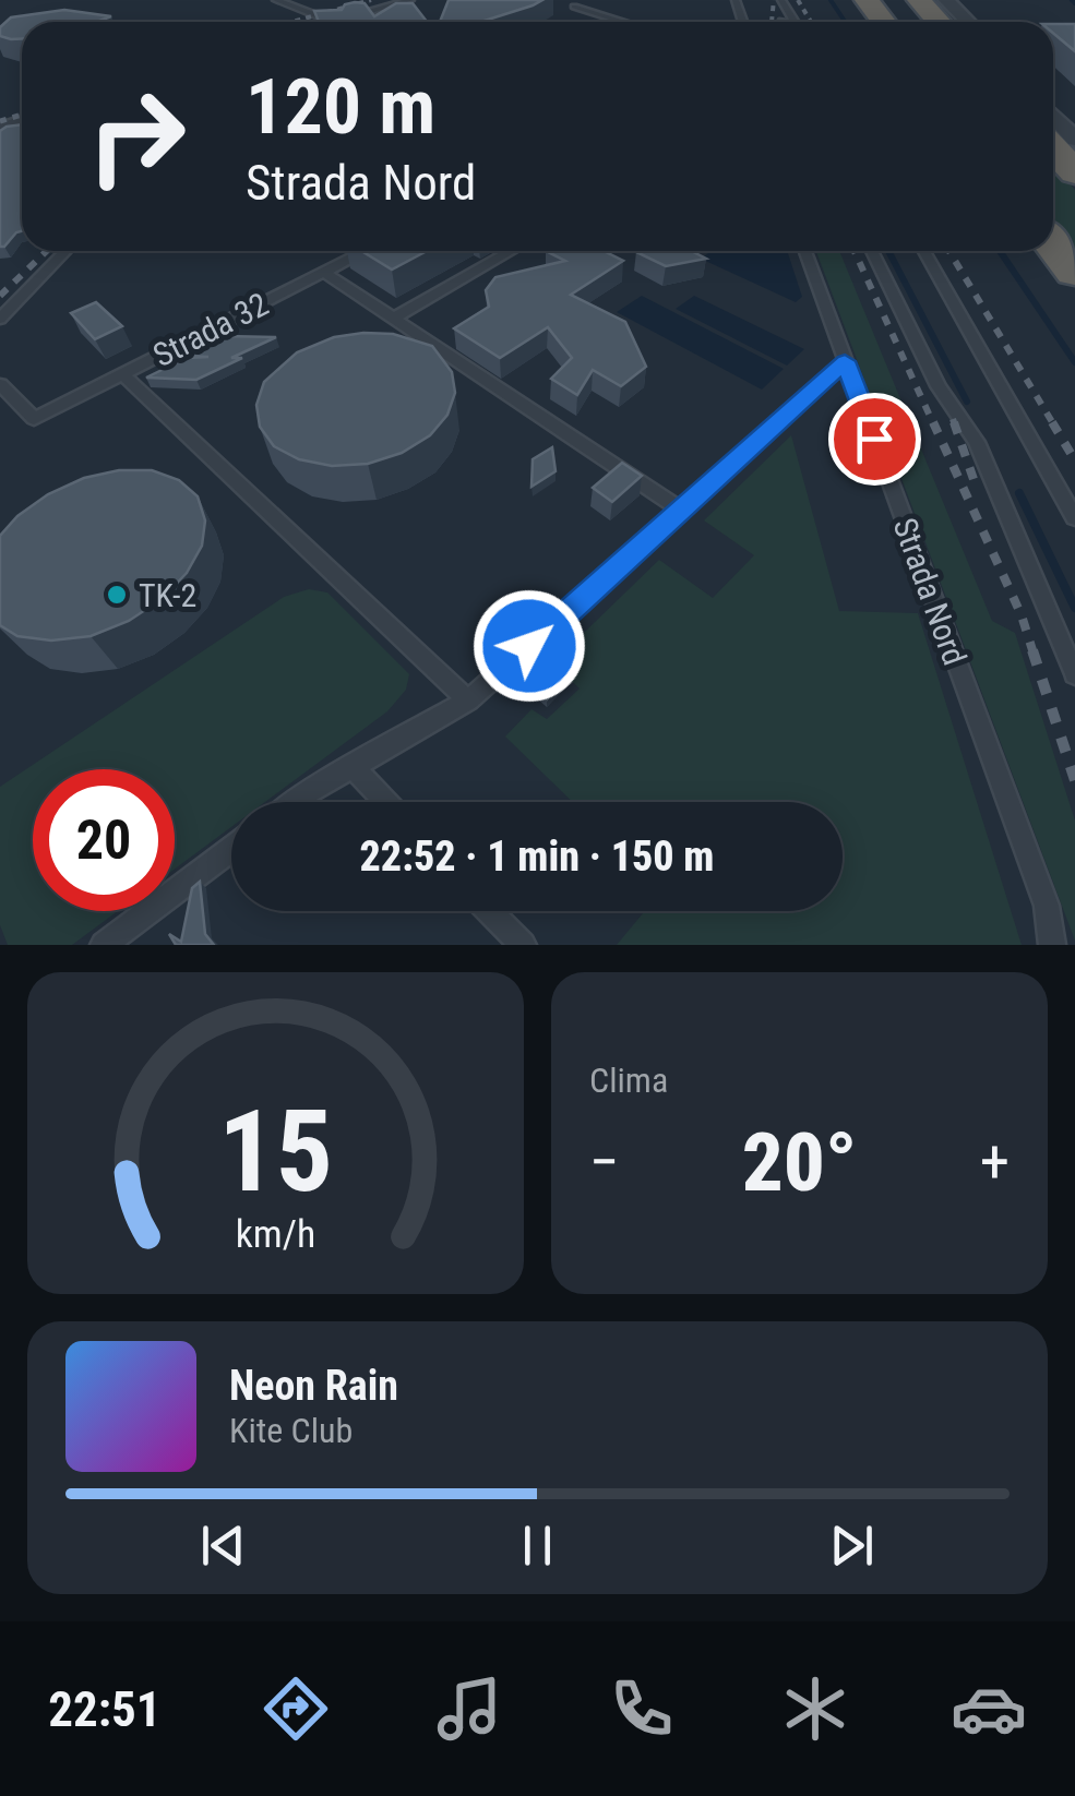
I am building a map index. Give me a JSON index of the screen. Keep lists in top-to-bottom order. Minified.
{"streets":{"lane":["Strada 32","Strada Nord"]},"places":["TK-2"],"page":{"turn":["120 m","Strada Nord"],"limit":"20","trip":"22:52 · 1 min · 150 m","tile":"Clima","heat":["−","20°","+"],"song":["Neon Rain","Kite Club"],"tabs":"22:51","gauge":["15","km/h"]}}
